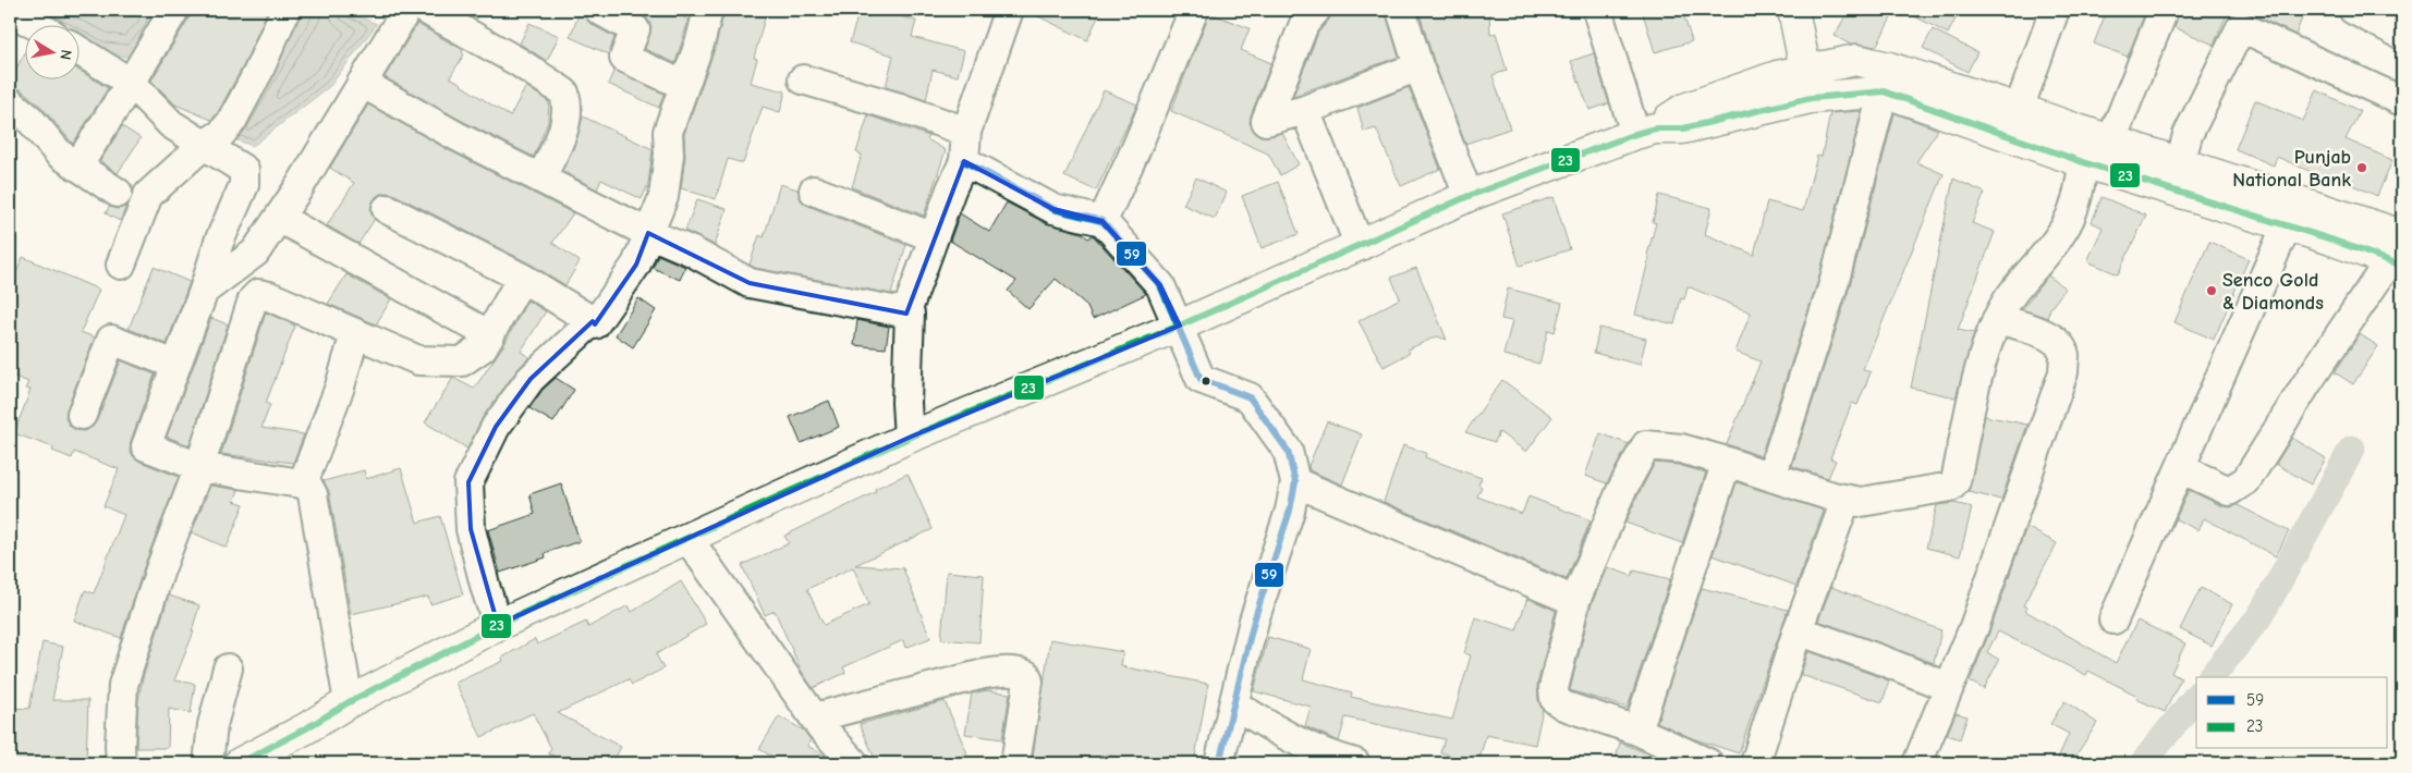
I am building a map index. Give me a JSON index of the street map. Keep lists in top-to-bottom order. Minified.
{"places":["Punjab National Bank","Senco Gold & Diamonds"],"lines":["transit line 23","transit line 59"],"legend":["59","23"],"north":"right"}
